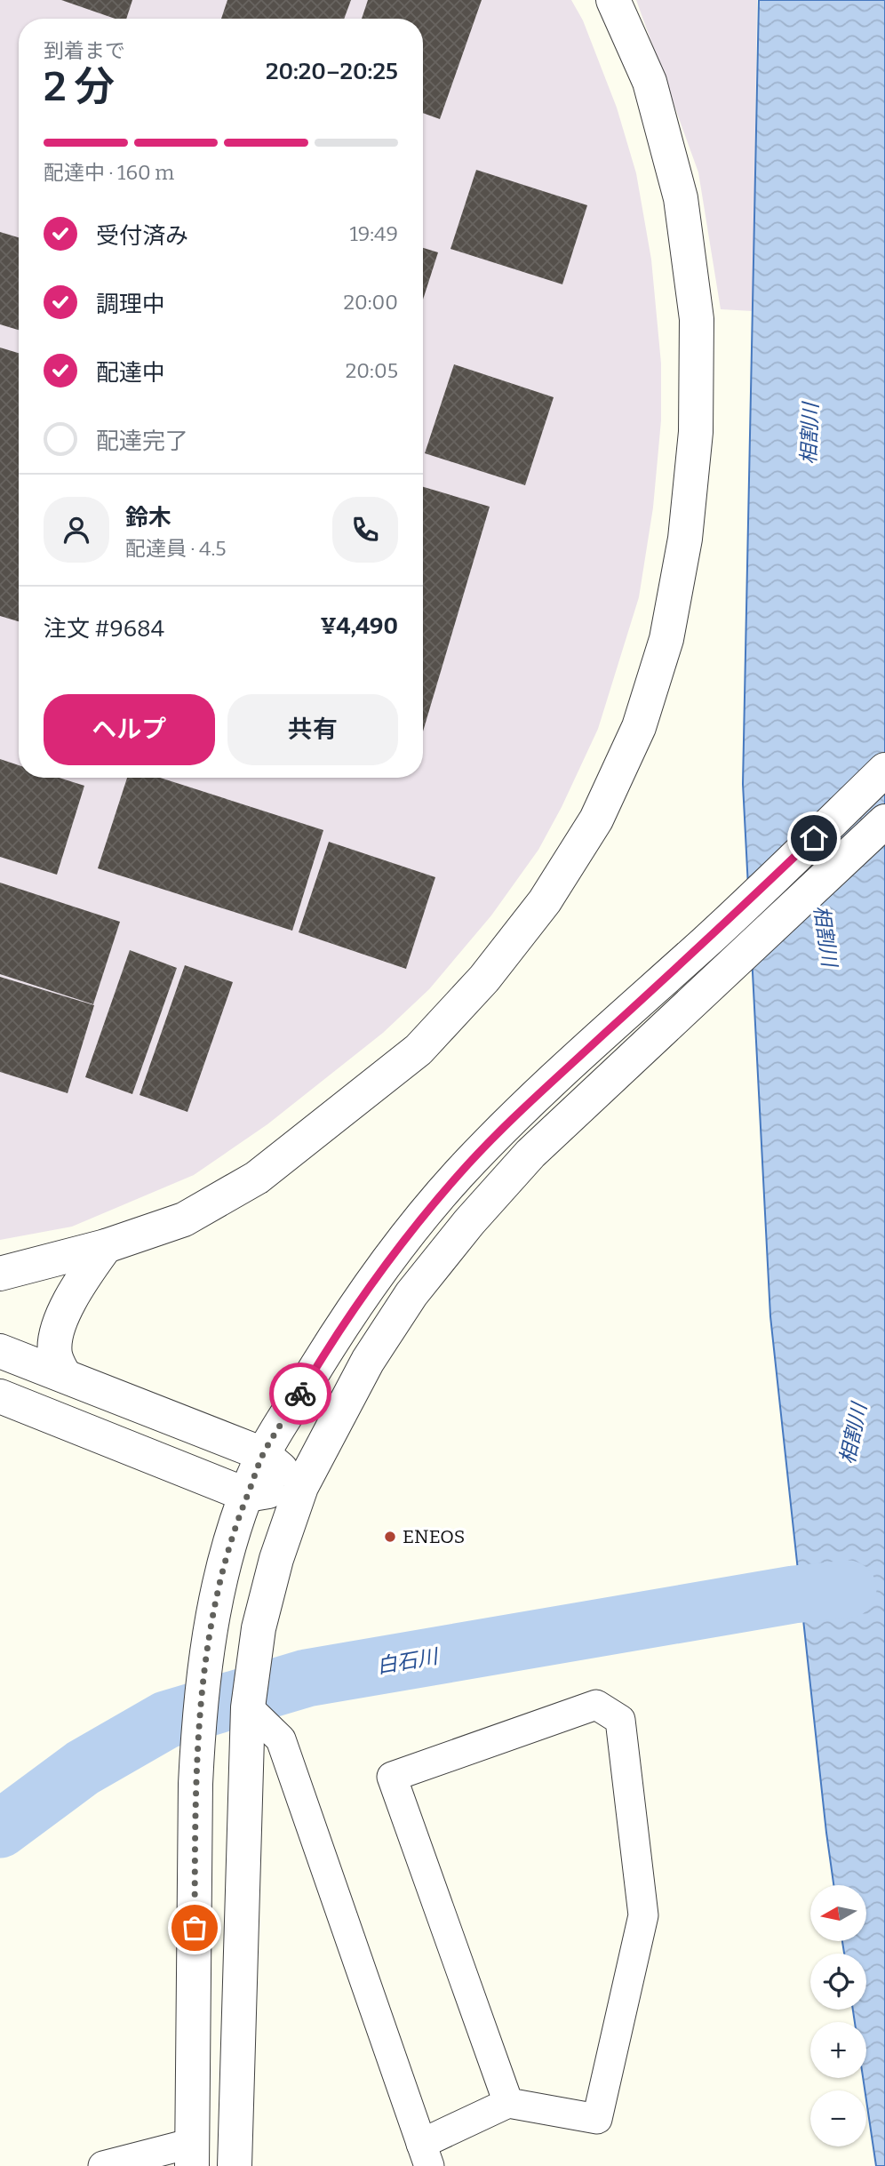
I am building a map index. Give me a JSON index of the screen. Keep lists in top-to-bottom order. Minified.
{"water":["相割川","白石川"],"places":["ENEOS"],"north":"left","page":{"heading":["2 分","到着まで","20:20–20:25"],"panel":["鈴木","配達員 · 4.5","注文 #9684","¥4,490"],"bar":"配達中 · 160 m","list":[["受付済み","19:49"],["調理中","20:00"],["配達中","20:05"],"配達完了"],"buttons":["ヘルプ","共有"],"map_buttons":["+","−"]}}
